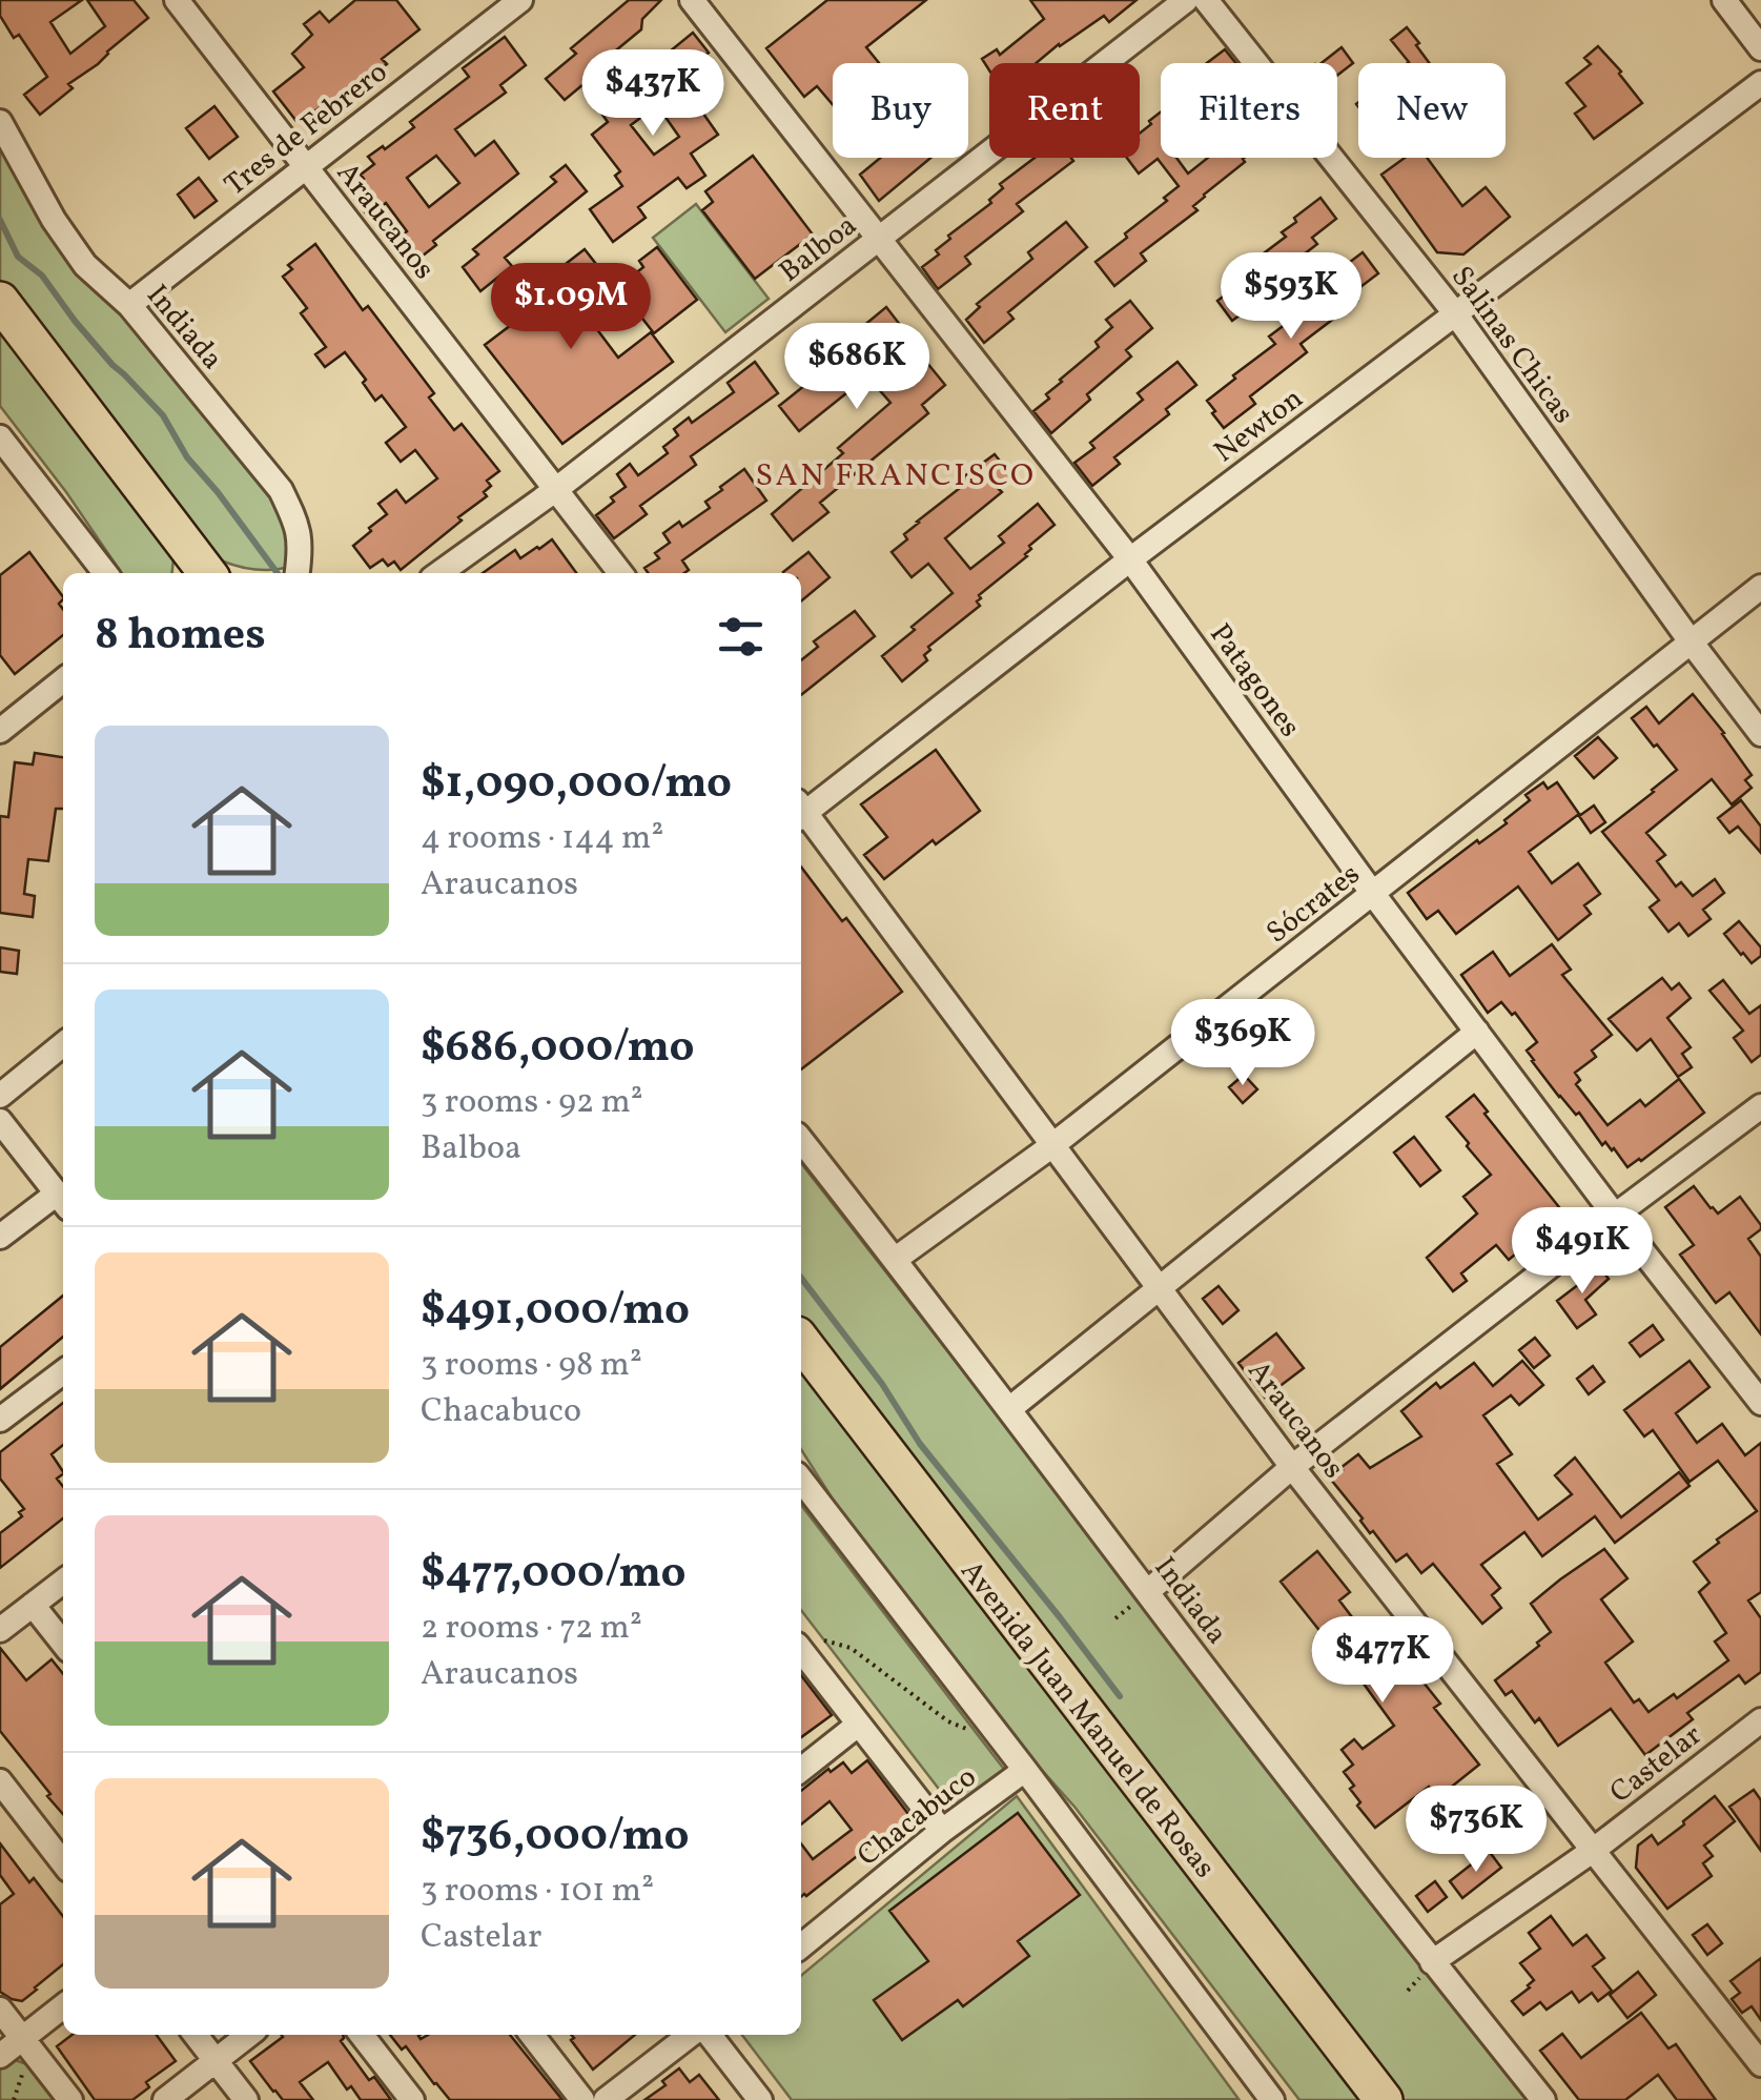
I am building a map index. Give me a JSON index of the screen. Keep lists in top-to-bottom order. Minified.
{"streets":{"main road":["Avenida Juan Manuel de Rosas"],"street":["Tres de Febrero","Araucanos","Balboa","Indiada","Salinas Chicas","Newton","Patagones","Sócrates","Castelar","Chacabuco"]},"crossings":[["Tres de Febrero","Araucanos"],["Tres de Febrero","Indiada"],["Araucanos","Balboa"],["Araucanos","Sócrates"],["Araucanos","Castelar"],["Balboa","Patagones"],["Indiada","Sócrates"],["Indiada","Castelar"],["Salinas Chicas","Newton"],["Salinas Chicas","Sócrates"],["Newton","Patagones"],["Patagones","Sócrates"]],"districts":["SAN FRANCISCO"],"page":{"price":["$437K","$593K","$1.09M","$686K","$369K","$491K","$477K","$736K"],"chip":["Buy","Rent","Filters","New"],"heading":"8 homes","list":[{"name":"$1,090,000/mo","note":"4 rooms · 144 m² · Araucanos"},{"name":"$686,000/mo","note":"3 rooms · 92 m² · Balboa"},{"name":"$491,000/mo","note":"3 rooms · 98 m² · Chacabuco"},{"name":"$477,000/mo","note":"2 rooms · 72 m² · Araucanos"},{"name":"$736,000/mo","note":"3 rooms · 101 m² · Castelar"}]}}
